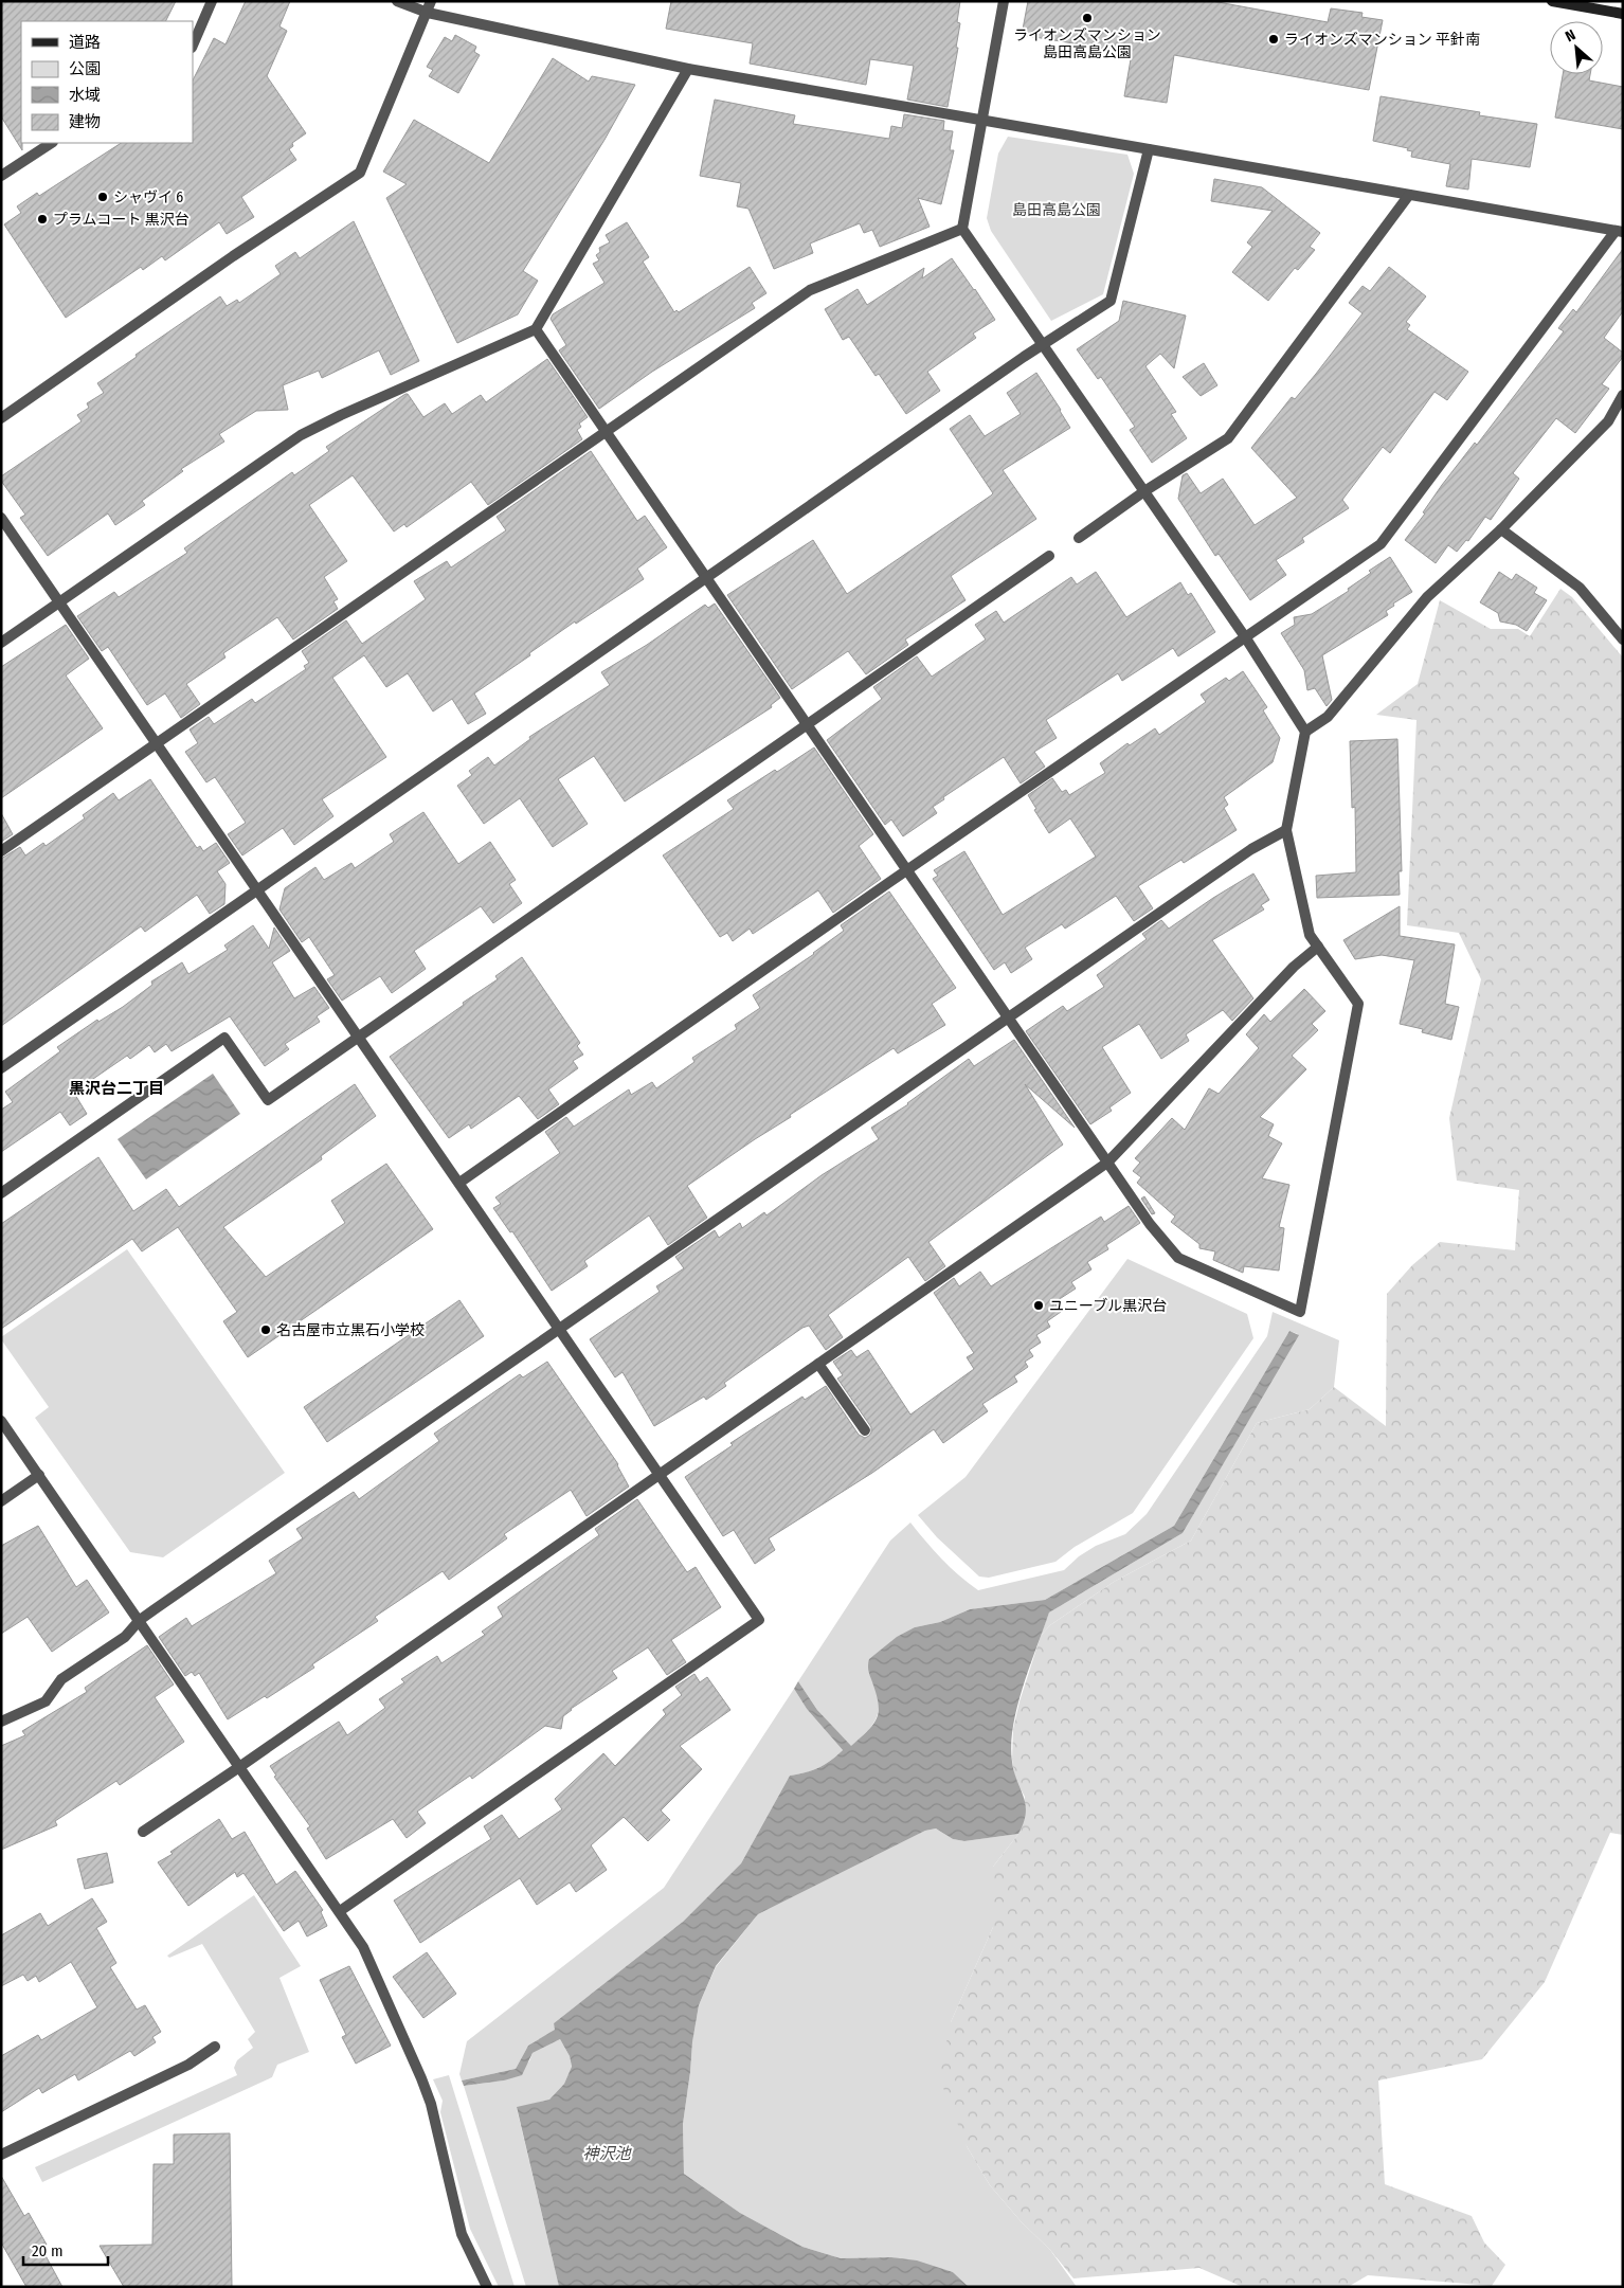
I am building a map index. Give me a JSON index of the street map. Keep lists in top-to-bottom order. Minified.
{"districts":["黒沢台二丁目"],"water":["神沢池"],"parks":["島田高島公園"],"places":["ライオンズマンション 島田高島公園","ライオンズマンション 平針南","シャヴイ 6","プラムコート 黒沢台","ユニーブル黒沢台","名古屋市立黒石小学校"],"legend":["道路","公園","水域","建物"],"scale_bar":"20 m","north":"top left"}
